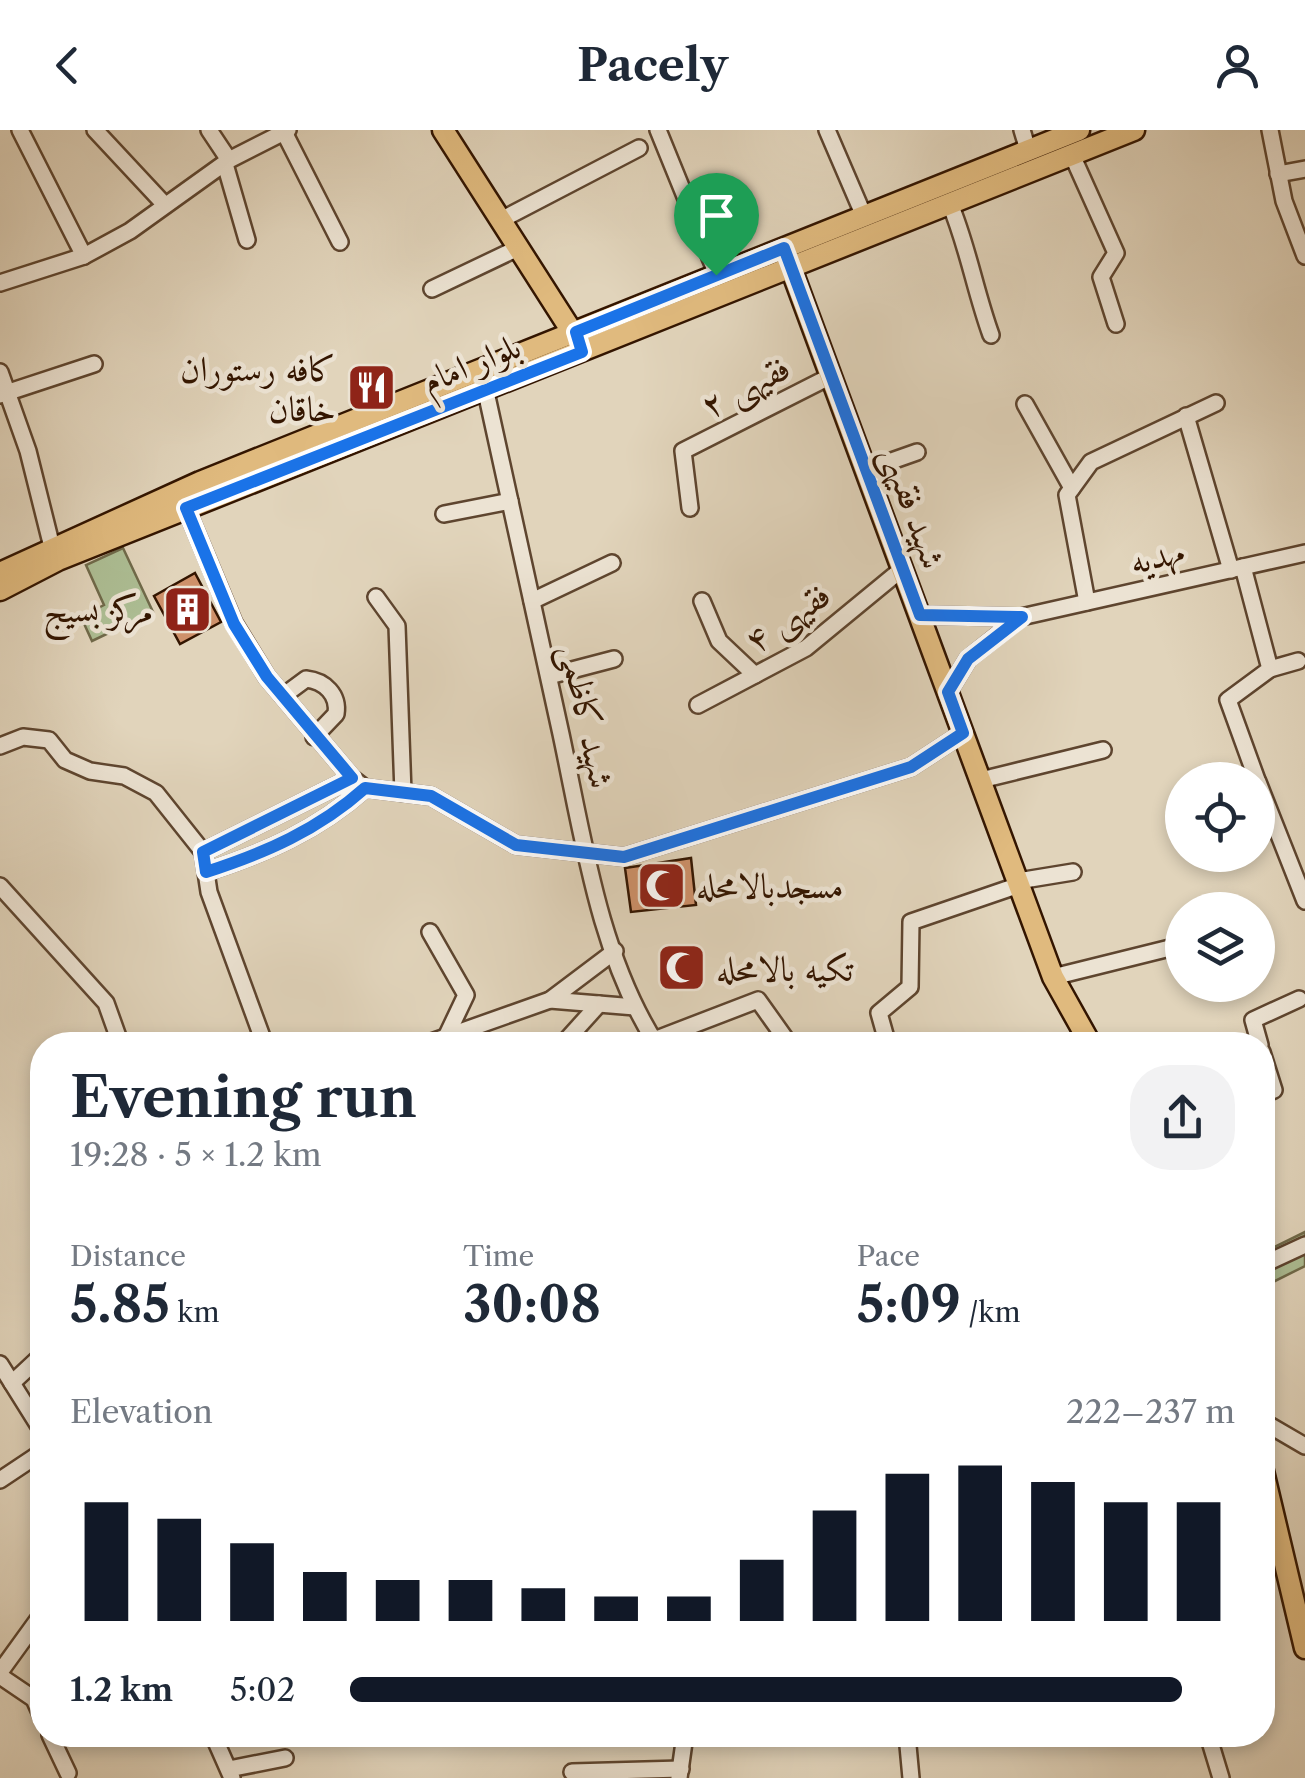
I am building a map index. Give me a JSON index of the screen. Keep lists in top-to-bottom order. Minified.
{"streets":{"main road":["بلوار امام","شهید فقیهی"],"street":["فقیهی ۲","مهدیه","فقیهی ۴","شهید کاظمی"]},"crossings":[["بلوار امام","شهید فقیهی"],["بلوار امام","شهید کاظمی"],["فقیهی ۲","شهید فقیهی"],["شهید فقیهی","فقیهی ۴"]],"places":{"restaurant":["کافه رستوران خاقان"],"building":["مرکز بسیج"],"mosque":["مسجدبالامحله","تکیه بالامحله"]},"page":{"header":"Pacely","heading":["Evening run","19:28 · 5 × 1.2 km"],"stats":[["Distance","5.85 km"],["Time","30:08"],["Pace","5:09 /km"]],"chart":["Elevation","222–237 m"],"list":[{"name":"1.2 km","note":"5:02"}]}}
